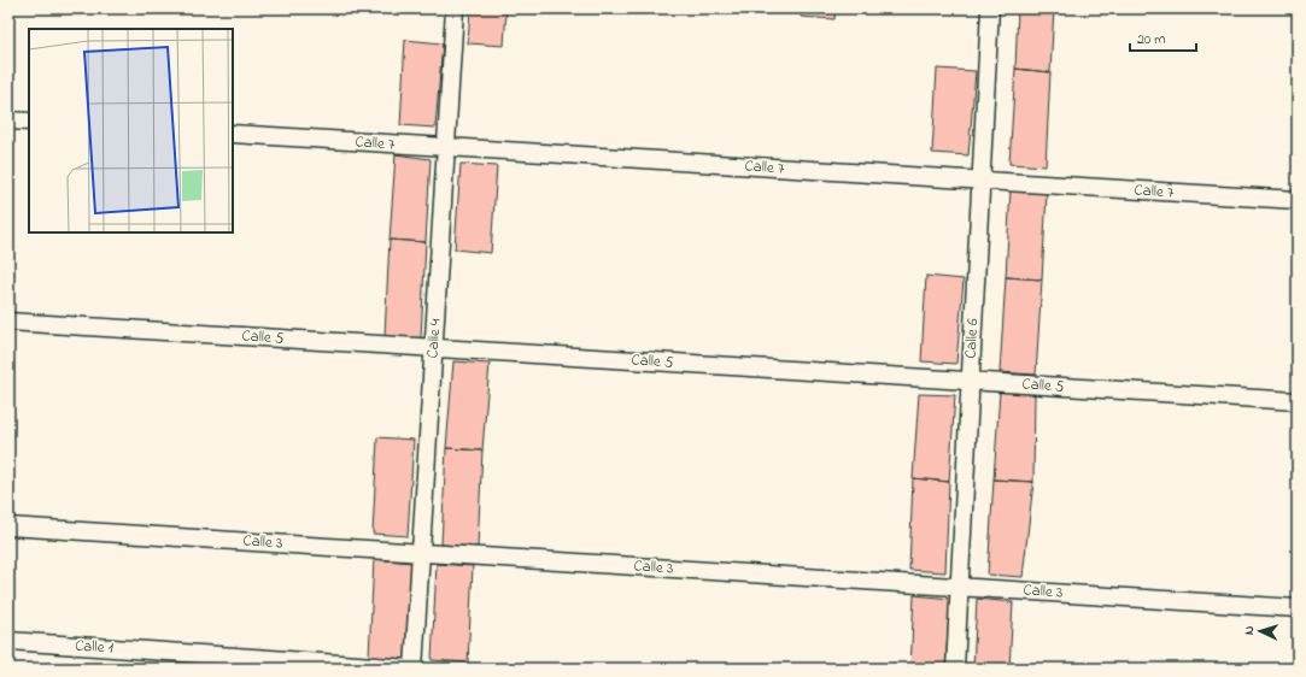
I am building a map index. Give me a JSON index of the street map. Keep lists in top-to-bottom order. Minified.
{"streets":{"street":["Calle 7","Calle 5","Calle 4","Calle 6","Calle 3","Calle 1"]},"crossings":[["Calle 7","Calle 4"],["Calle 7","Calle 6"],["Calle 5","Calle 4"],["Calle 5","Calle 6"],["Calle 4","Calle 3"],["Calle 4","Calle 1"],["Calle 6","Calle 3"]],"scale_bar":"20 m","north":"left"}
